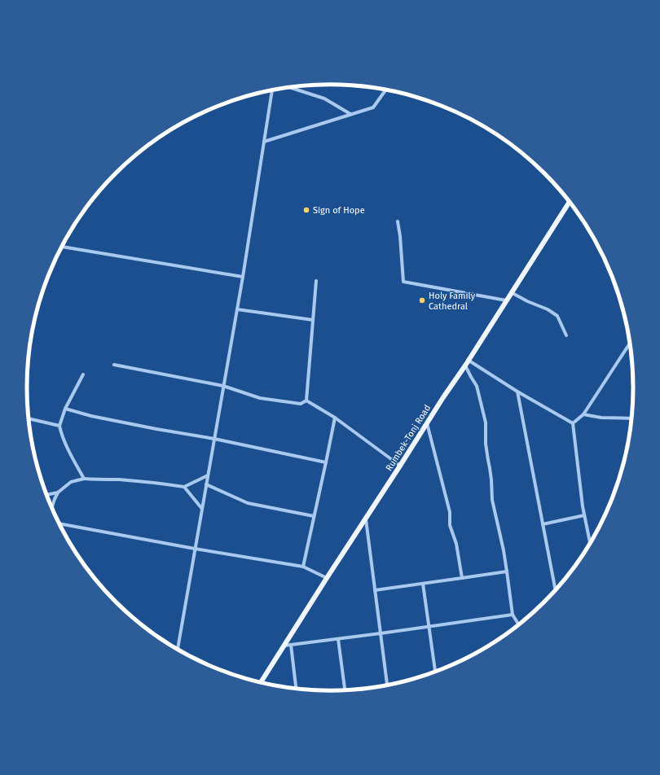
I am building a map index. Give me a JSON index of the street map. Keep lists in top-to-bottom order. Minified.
{"streets":{"main road":["Rumbek-Tonj Road"]},"places":["Sign of Hope","Holy Family Cathedral"]}
